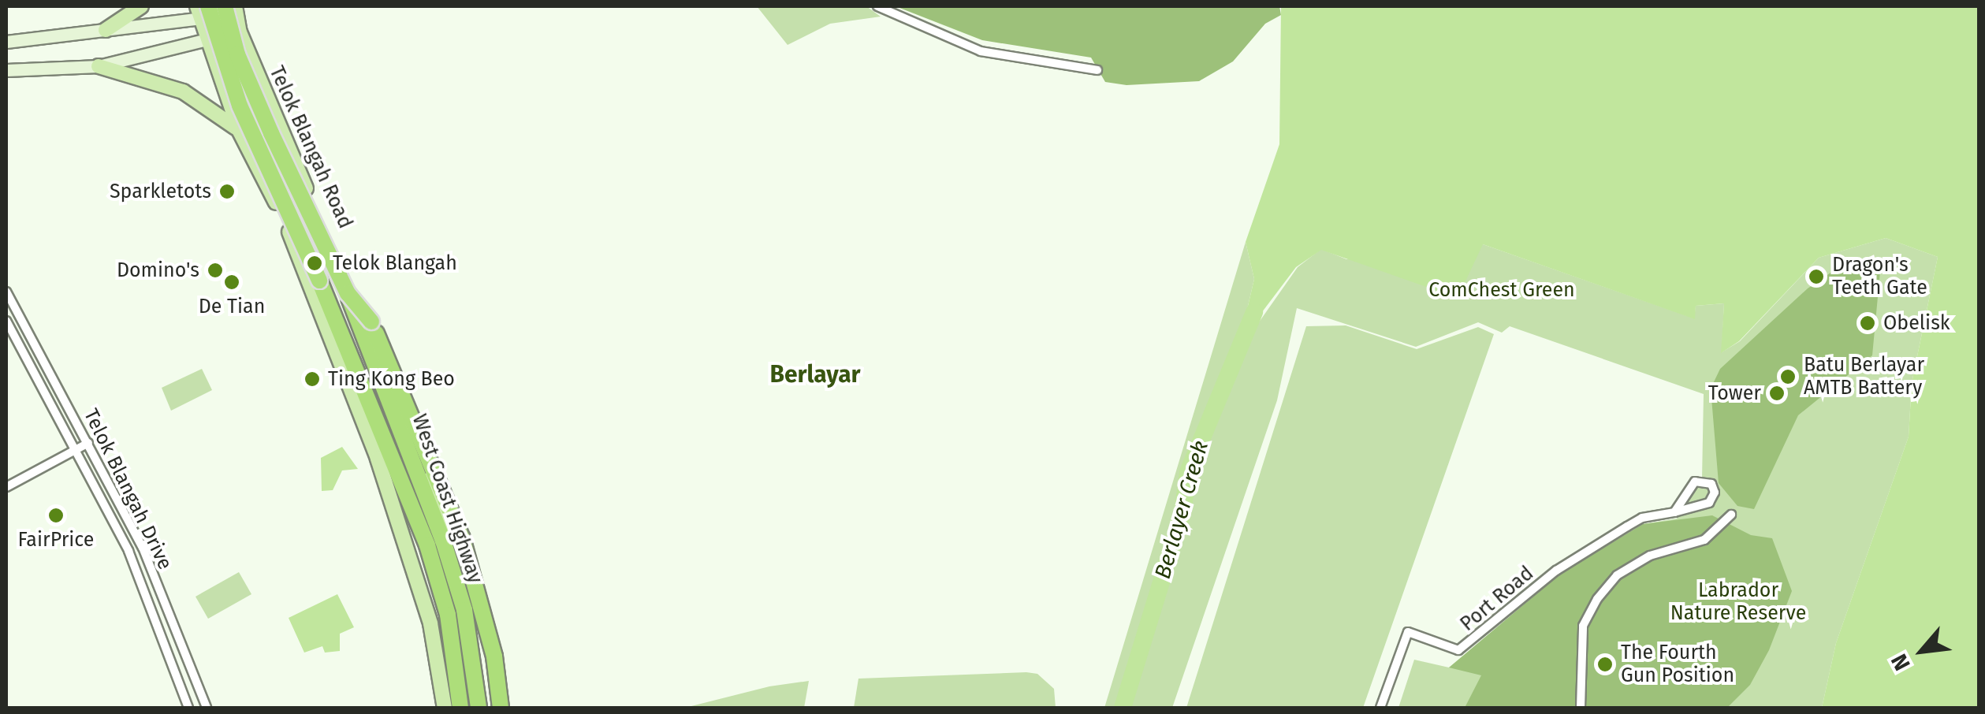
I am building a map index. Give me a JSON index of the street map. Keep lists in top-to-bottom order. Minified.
{"streets":{"highway":["West Coast Highway"],"main road":["Telok Blangah Road"],"street":["Telok Blangah Drive","Port Road"]},"crossings":[["Telok Blangah Road","West Coast Highway"]],"districts":["Berlayar"],"water":["Berlayer Creek"],"parks":["ComChest Green","Labrador Nature Reserve"],"places":["Sparkletots","Telok Blangah","Domino's","Dragon's Teeth Gate","De Tian","Obelisk","Batu Berlayar AMTB Battery","Ting Kong Beo","Tower","FairPrice","The Fourth Gun Position"],"north":"bottom left"}
